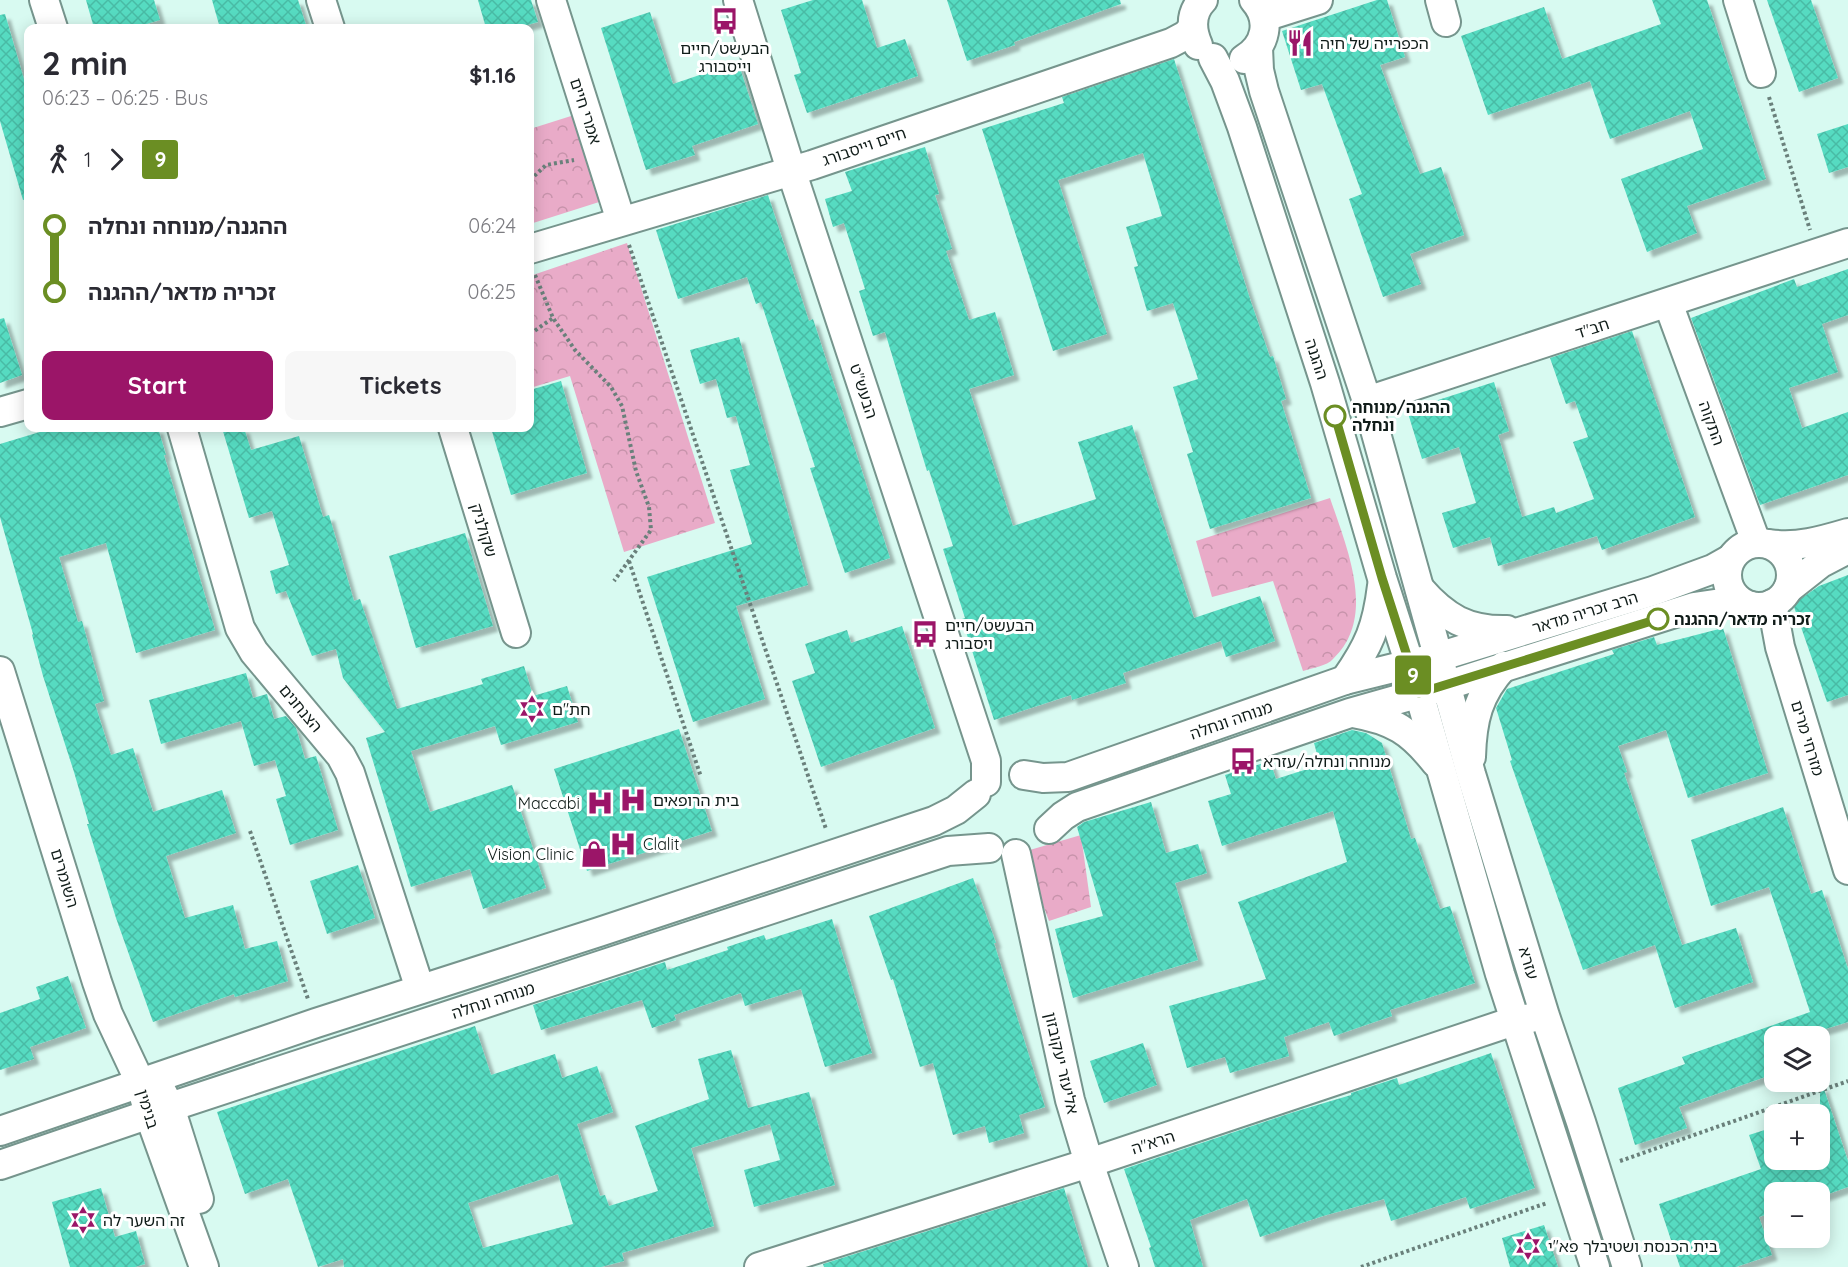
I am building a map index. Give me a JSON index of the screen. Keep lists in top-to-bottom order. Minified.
{"streets":{"street":["אמרי חיים","חיים וייסבורג","חב\"ד","ההגנה","הבעש\"ט","התקוה","שקולניק","הרב זכריה מדאר","הצנחנים","מנוחה ונחלה","מזרחי מרים","השומרים","עזרא","אליעזר יעקובזון","בנימין","הרא\"ה"]},"crossings":[["אמרי חיים","חיים וייסבורג"],["חיים וייסבורג","ההגנה"],["חיים וייסבורג","הבעש\"ט"],["חב\"ד","ההגנה"],["חב\"ד","התקוה"],["ההגנה","הרב זכריה מדאר"],["ההגנה","מנוחה ונחלה"],["ההגנה","עזרא"],["הבעש\"ט","מנוחה ונחלה"],["הבעש\"ט","אליעזר יעקובזון"],["התקוה","הרב זכריה מדאר"],["התקוה","מזרחי מרים"],["הרב זכריה מדאר","מנוחה ונחלה"],["הרב זכריה מדאר","מזרחי מרים"],["הרב זכריה מדאר","עזרא"],["הצנחנים","מנוחה ונחלה"],["מנוחה ונחלה","השומרים"],["מנוחה ונחלה","עזרא"],["מנוחה ונחלה","אליעזר יעקובזון"],["מנוחה ונחלה","בנימין"],["השומרים","בנימין"],["עזרא","הרא\"ה"],["אליעזר יעקובזון","הרא\"ה"]],"places":{"bus stop":["הבעשט/חיים וייסבורג","הבעשט/חיים ויסבורג","מנוחה ונחלה/עזרא"],"restaurant":["הכפרייה של חיה"],"other":["ההגנה/מנוחה ונחלה","זכריה מדאר/ההגנה"],"synagogue":["חת\"ם","זה השער לה","בית הכנסת ושטיבלך פא\"י"],"hospital":["בית הרופאים","Maccabi","Clalit"],"shop":["Vision Clinic"]},"lines":["bus line 9"],"page":{"on_map":"9","heading":["2 min","06:23 – 06:25 · Bus","$1.16"],"legs":["1","9"],"list":[{"name":"ההגנה/מנוחה ונחלה","value":"06:24"},{"name":"זכריה מדאר/ההגנה","value":"06:25"}],"buttons":["Start","Tickets"],"map_buttons":["+","−"]}}
